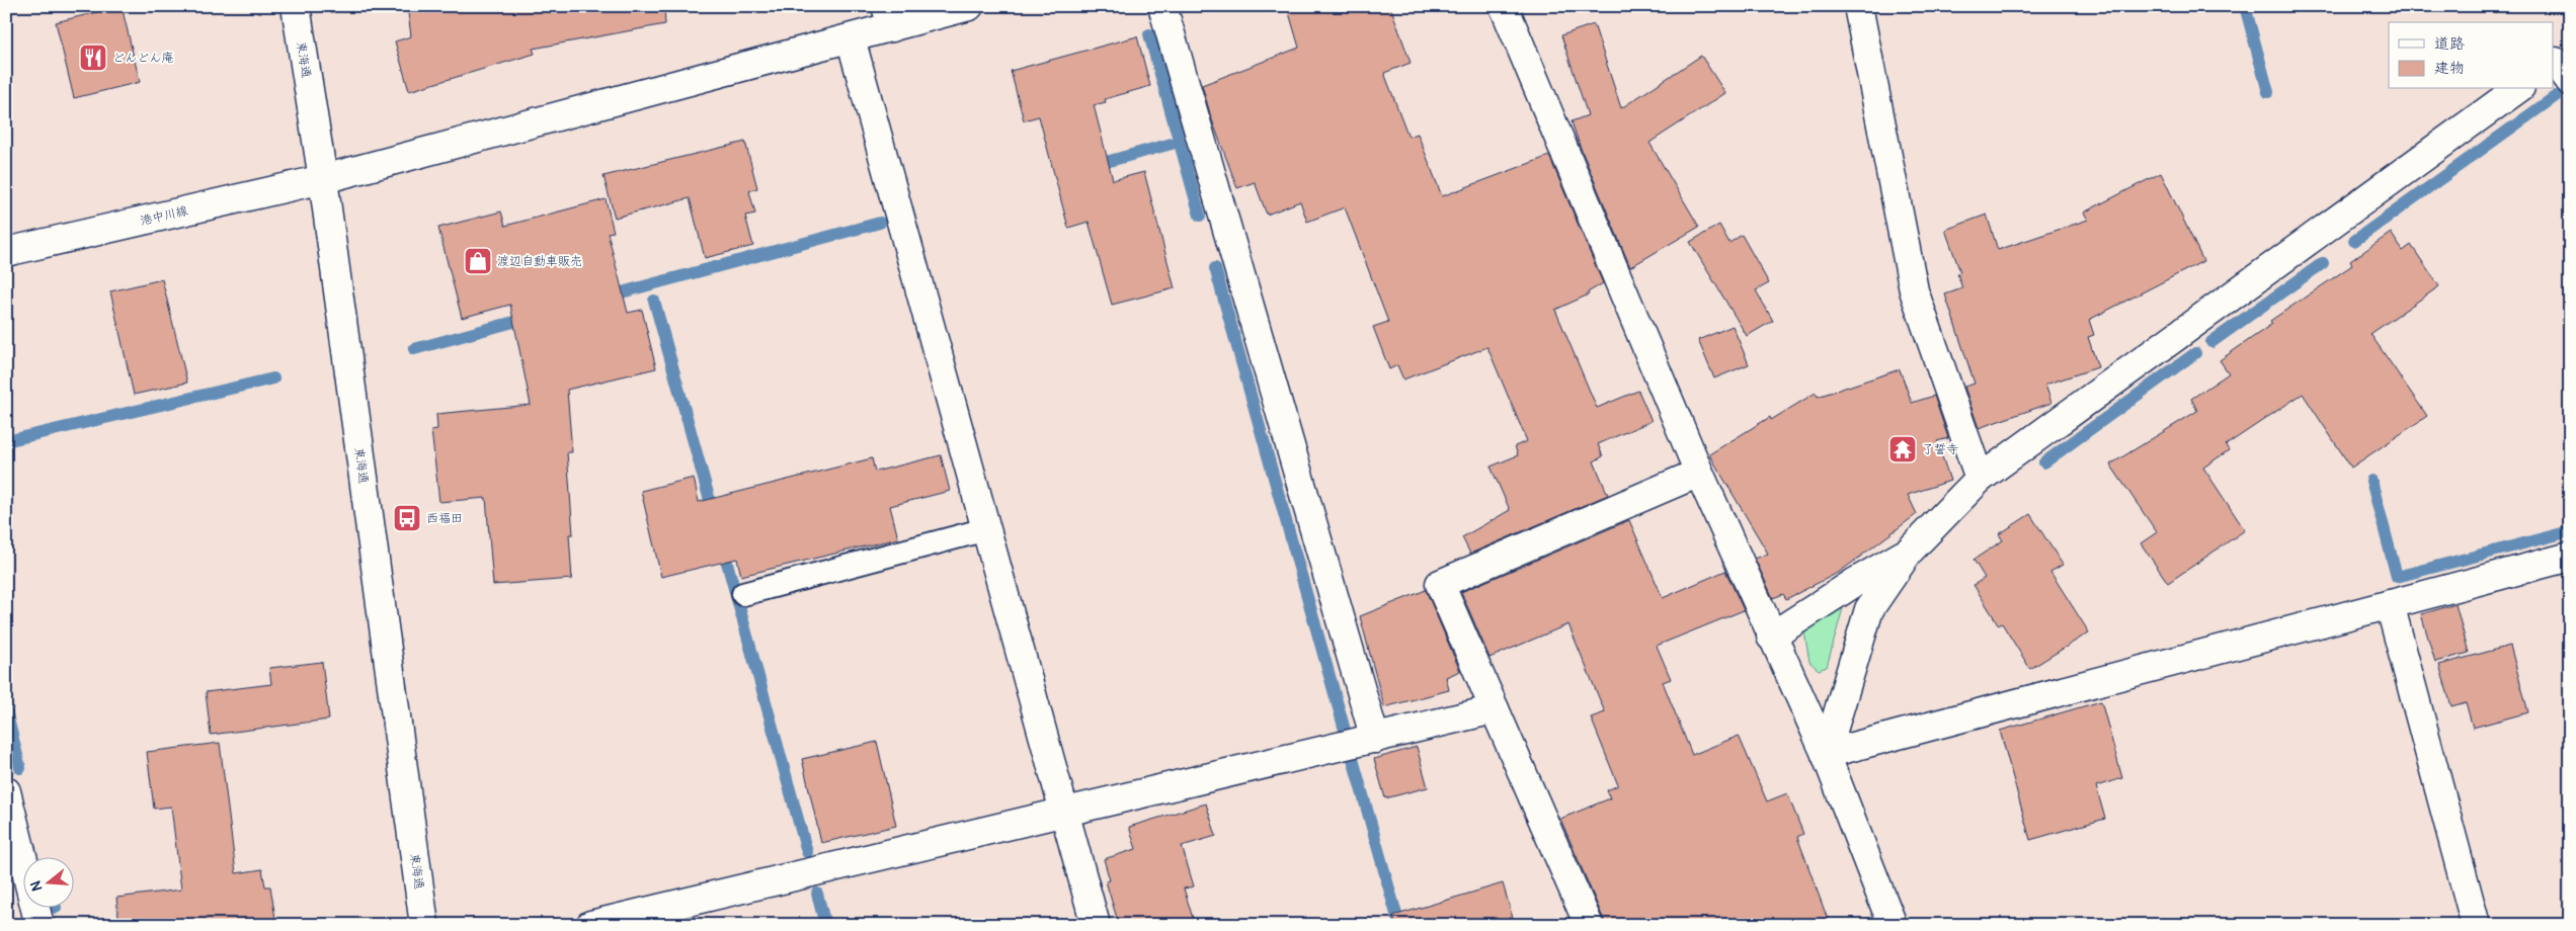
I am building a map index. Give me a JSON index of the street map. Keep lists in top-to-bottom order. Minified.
{"streets":{"street":["東海通","港中川線"]},"crossings":[["東海通","港中川線"]],"places":{"restaurant":["どんどん庵"],"shop":["渡辺自動車販売"],"temple":["了誓寺"],"bus stop":["西福田"]},"legend":["道路","建物"],"north":"left"}
